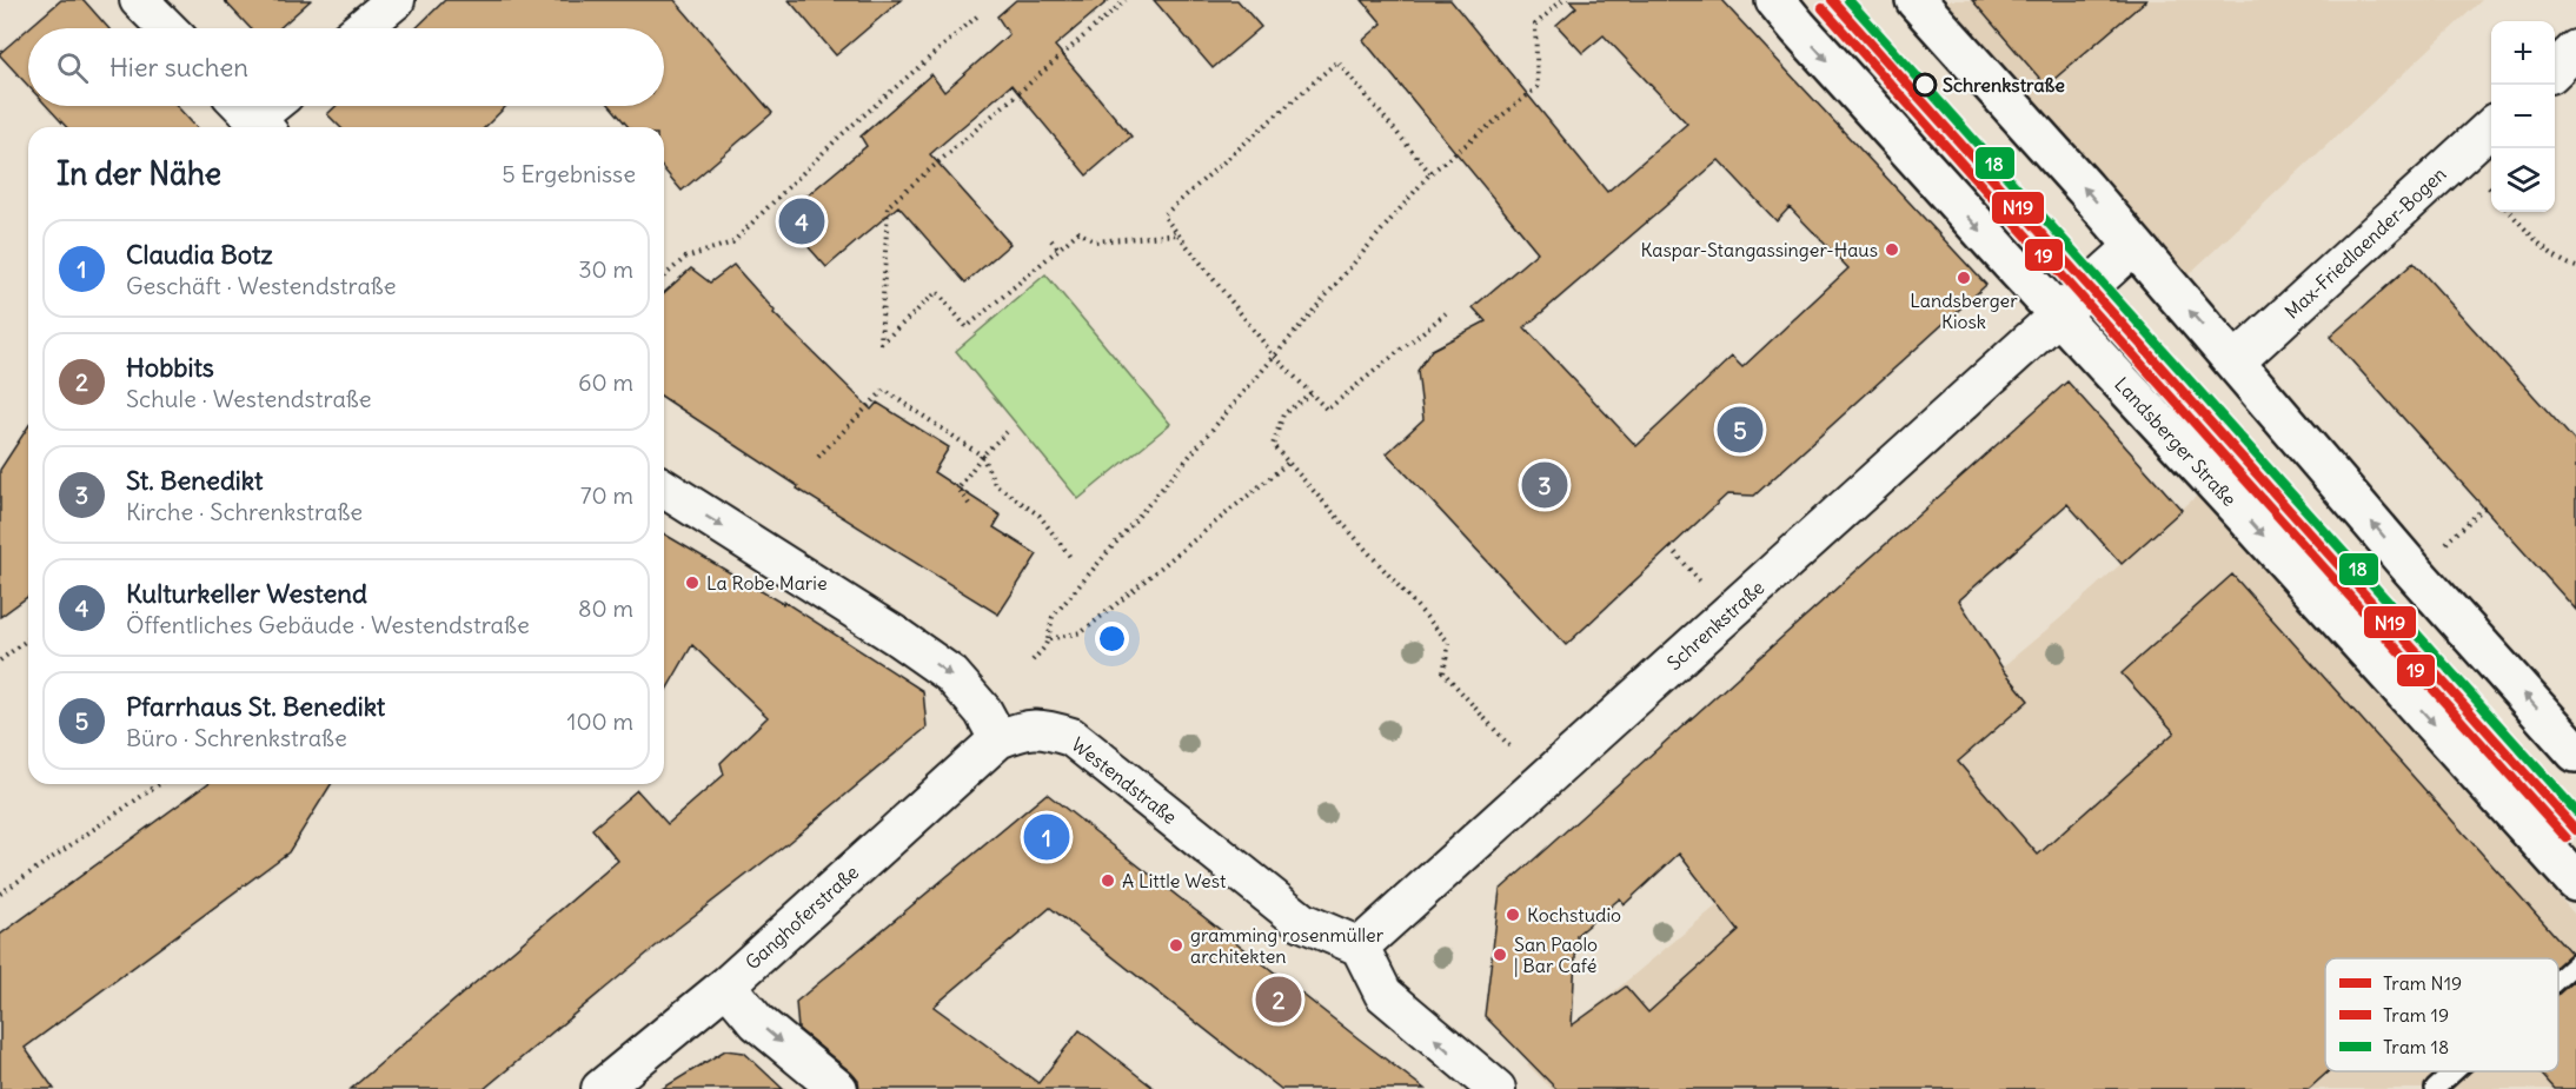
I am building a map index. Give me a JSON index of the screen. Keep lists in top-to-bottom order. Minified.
{"streets":{"main road":["Landsberger Straße"],"street":["Max-Friedlaender-Bogen","Schrenkstraße","Westendstraße","Ganghoferstraße"]},"crossings":[["Landsberger Straße","Schrenkstraße"],["Schrenkstraße","Westendstraße"],["Westendstraße","Ganghoferstraße"]],"places":["Schrenkstraße","Kaspar-Stangassinger-Haus","Landsberger Kiosk","La Robe Marie","A Little West","Kochstudio","gramming rosenmüller architekten","San Paolo | Bar Café"],"lines":["tram line N19","tram line 18","tram line 19"],"legend":["Tram N19","Tram 19","Tram 18"],"page":{"map_buttons":["+","−"],"search":"Hier suchen","heading":["In der Nähe","5 Ergebnisse"],"pins":["4","5","3","1","2"],"list":[{"mark":"1","name":"Claudia Botz","note":"Geschäft · Westendstraße","value":"30 m"},{"mark":"2","name":"Hobbits","note":"Schule · Westendstraße","value":"60 m"},{"mark":"3","name":"St. Benedikt","note":"Kirche · Schrenkstraße","value":"70 m"},{"mark":"4","name":"Kulturkeller Westend","note":"Öffentliches Gebäude · Westendstraße","value":"80 m"},{"mark":"5","name":"Pfarrhaus St. Benedikt","note":"Büro · Schrenkstraße","value":"100 m"}]}}
